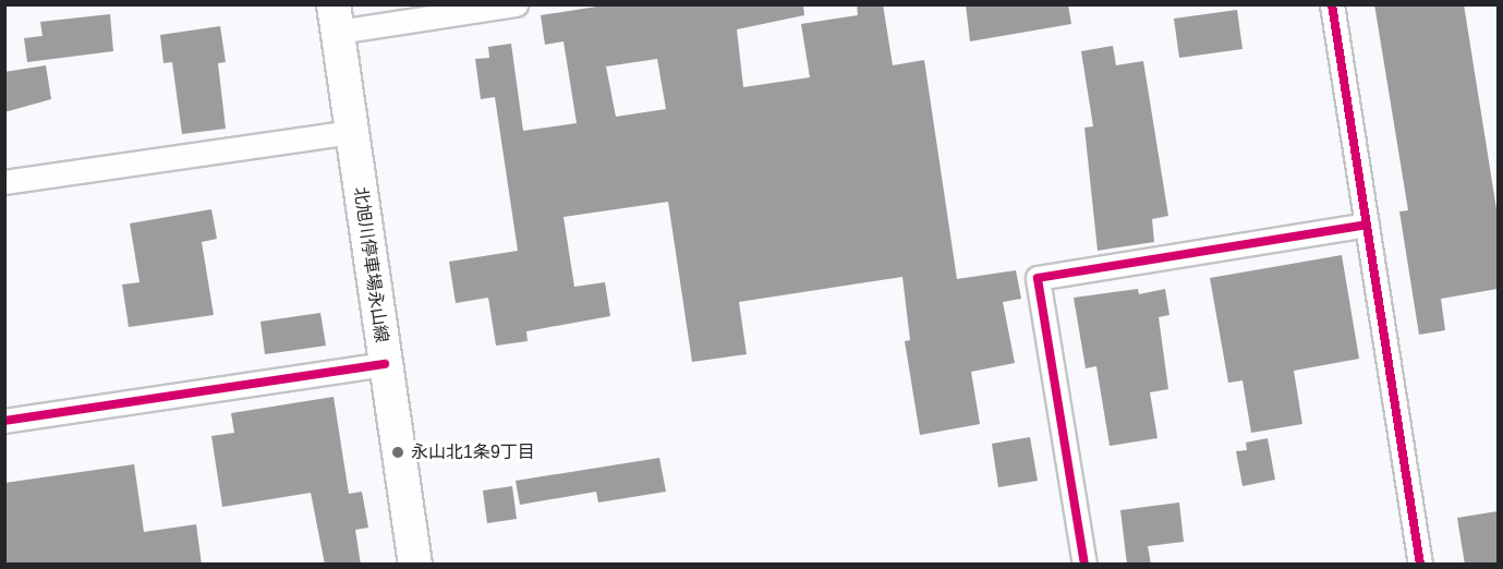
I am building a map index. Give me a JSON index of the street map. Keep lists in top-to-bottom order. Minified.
{"streets":{"main road":["北旭川停車場永山線"]},"places":["永山北1条9丁目"]}
